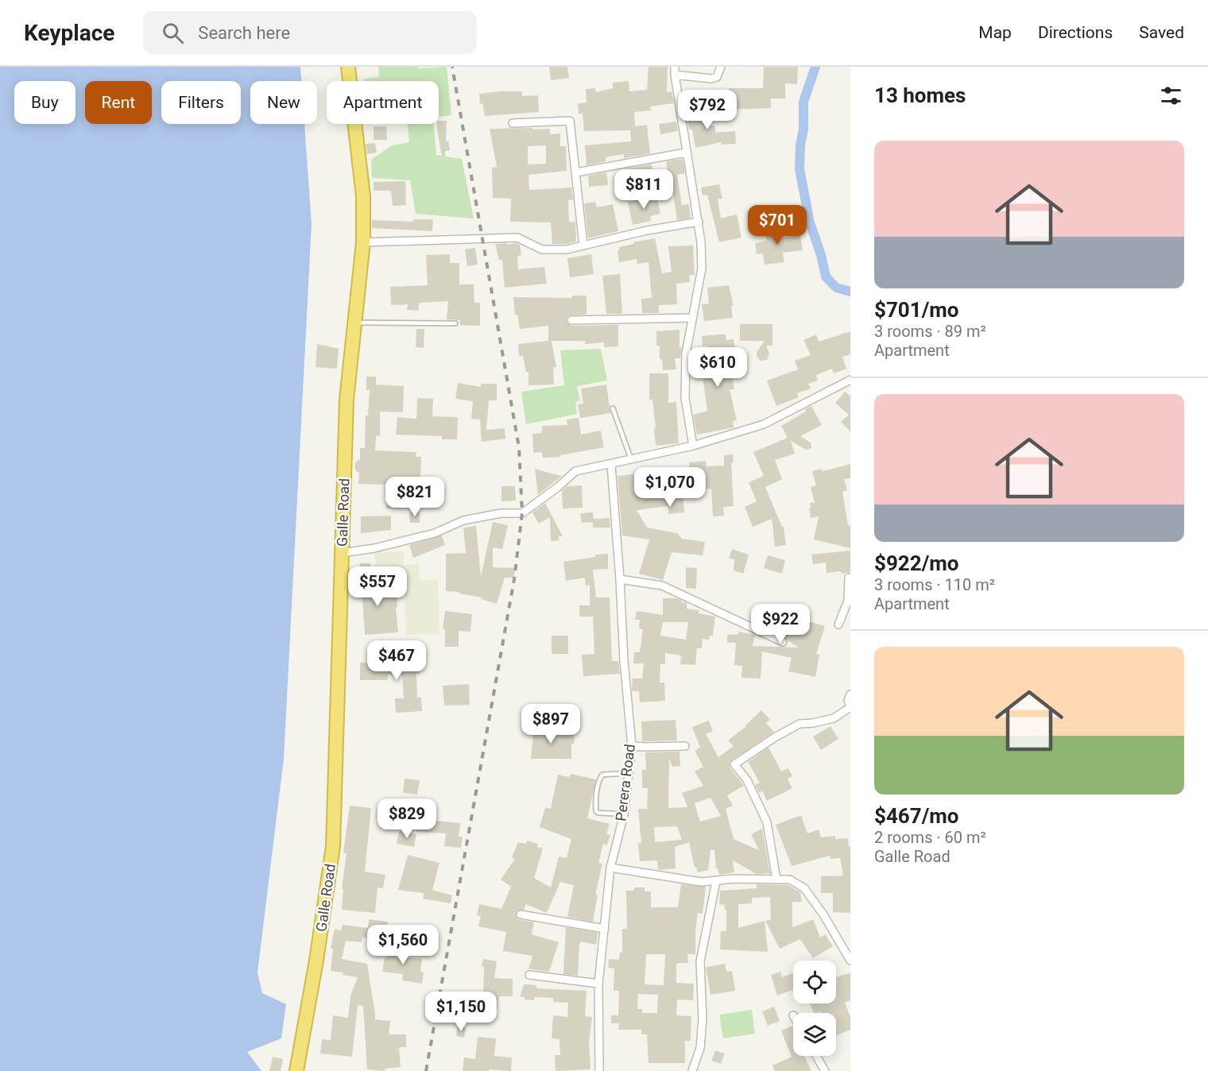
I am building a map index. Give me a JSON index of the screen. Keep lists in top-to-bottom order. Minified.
{"streets":{"highway":["Galle Road"],"street":["Perera Road"]},"page":{"header":"Keyplace","search":"Search here","nav":["Map","Directions","Saved"],"heading":"13 homes","chip":["Buy","Rent","Filters","New","Apartment"],"price":["$792","$811","$701","$610","$1,070","$821","$557","$922","$467","$897","$829","$1,560","$1,150"],"list":[{"name":"$701/mo","note":"3 rooms · 89 m² · Apartment"},{"name":"$922/mo","note":"3 rooms · 110 m² · Apartment"},{"name":"$467/mo","note":"2 rooms · 60 m² · Galle Road"}]}}
